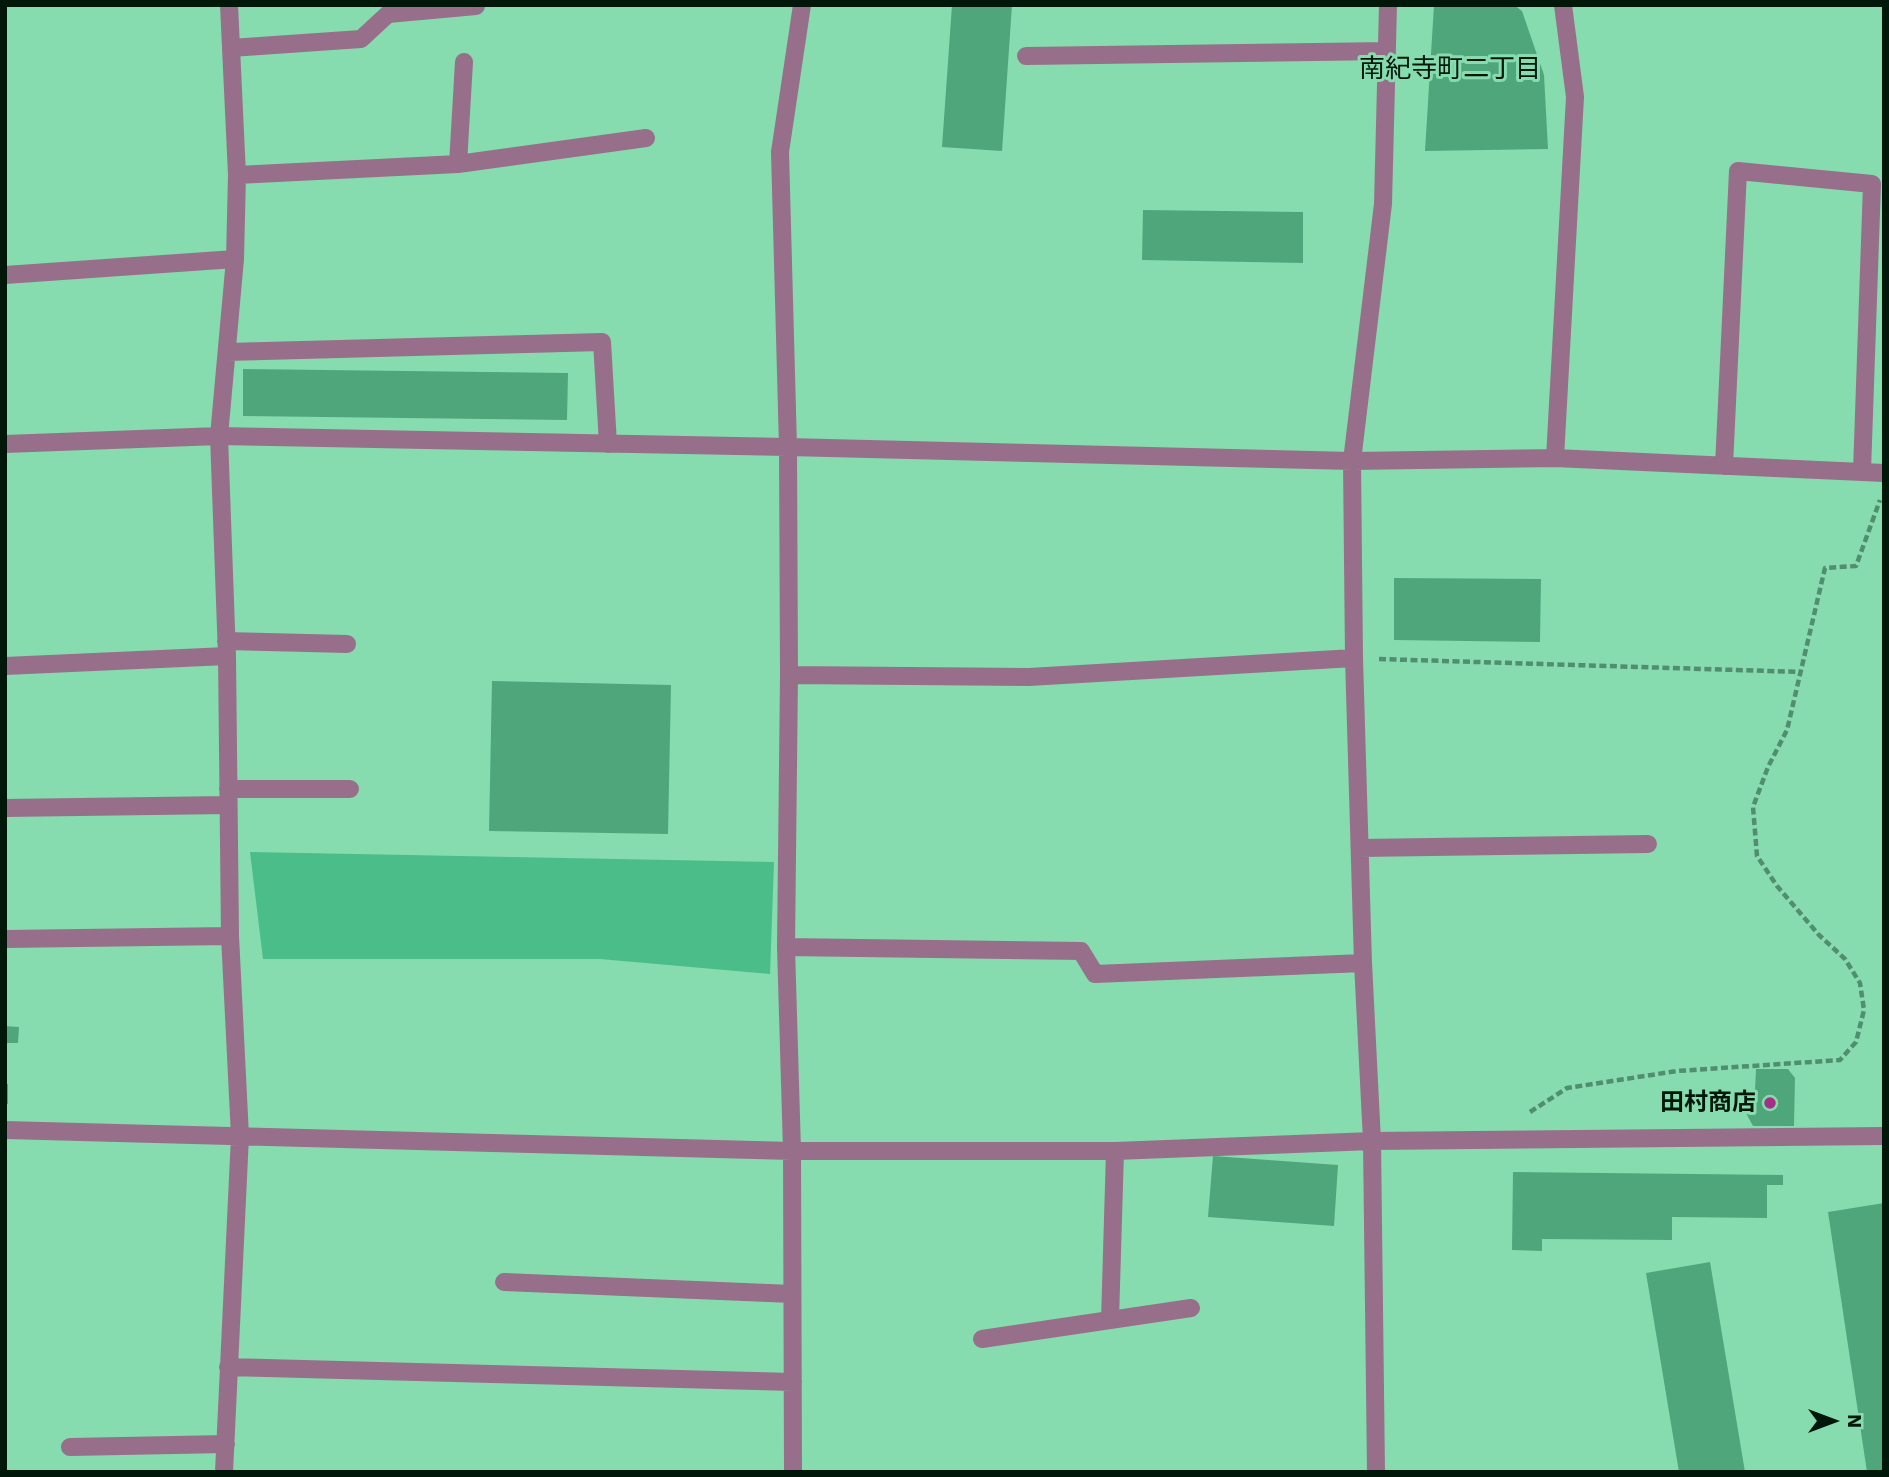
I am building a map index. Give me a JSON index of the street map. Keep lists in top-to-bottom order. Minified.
{"districts":["南紀寺町二丁目"],"places":["田村商店"],"north":"right"}
